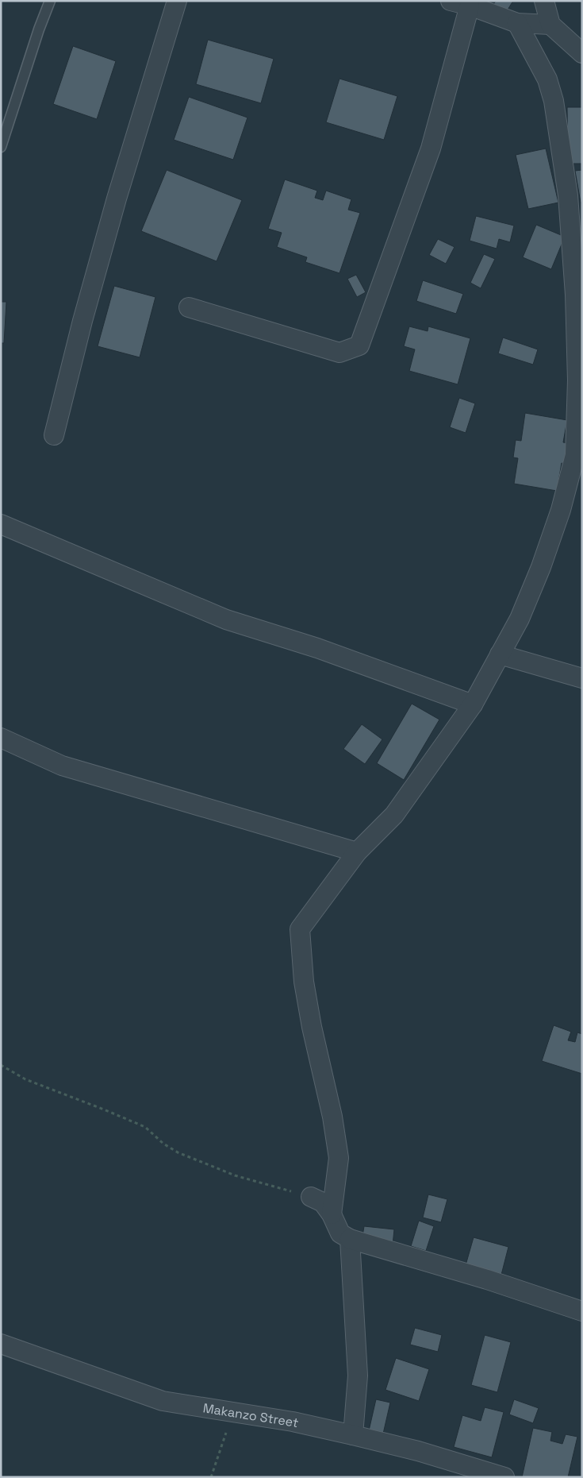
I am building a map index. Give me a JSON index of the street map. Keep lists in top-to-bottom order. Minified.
{"streets":{"street":["Makanzo Street"]}}
